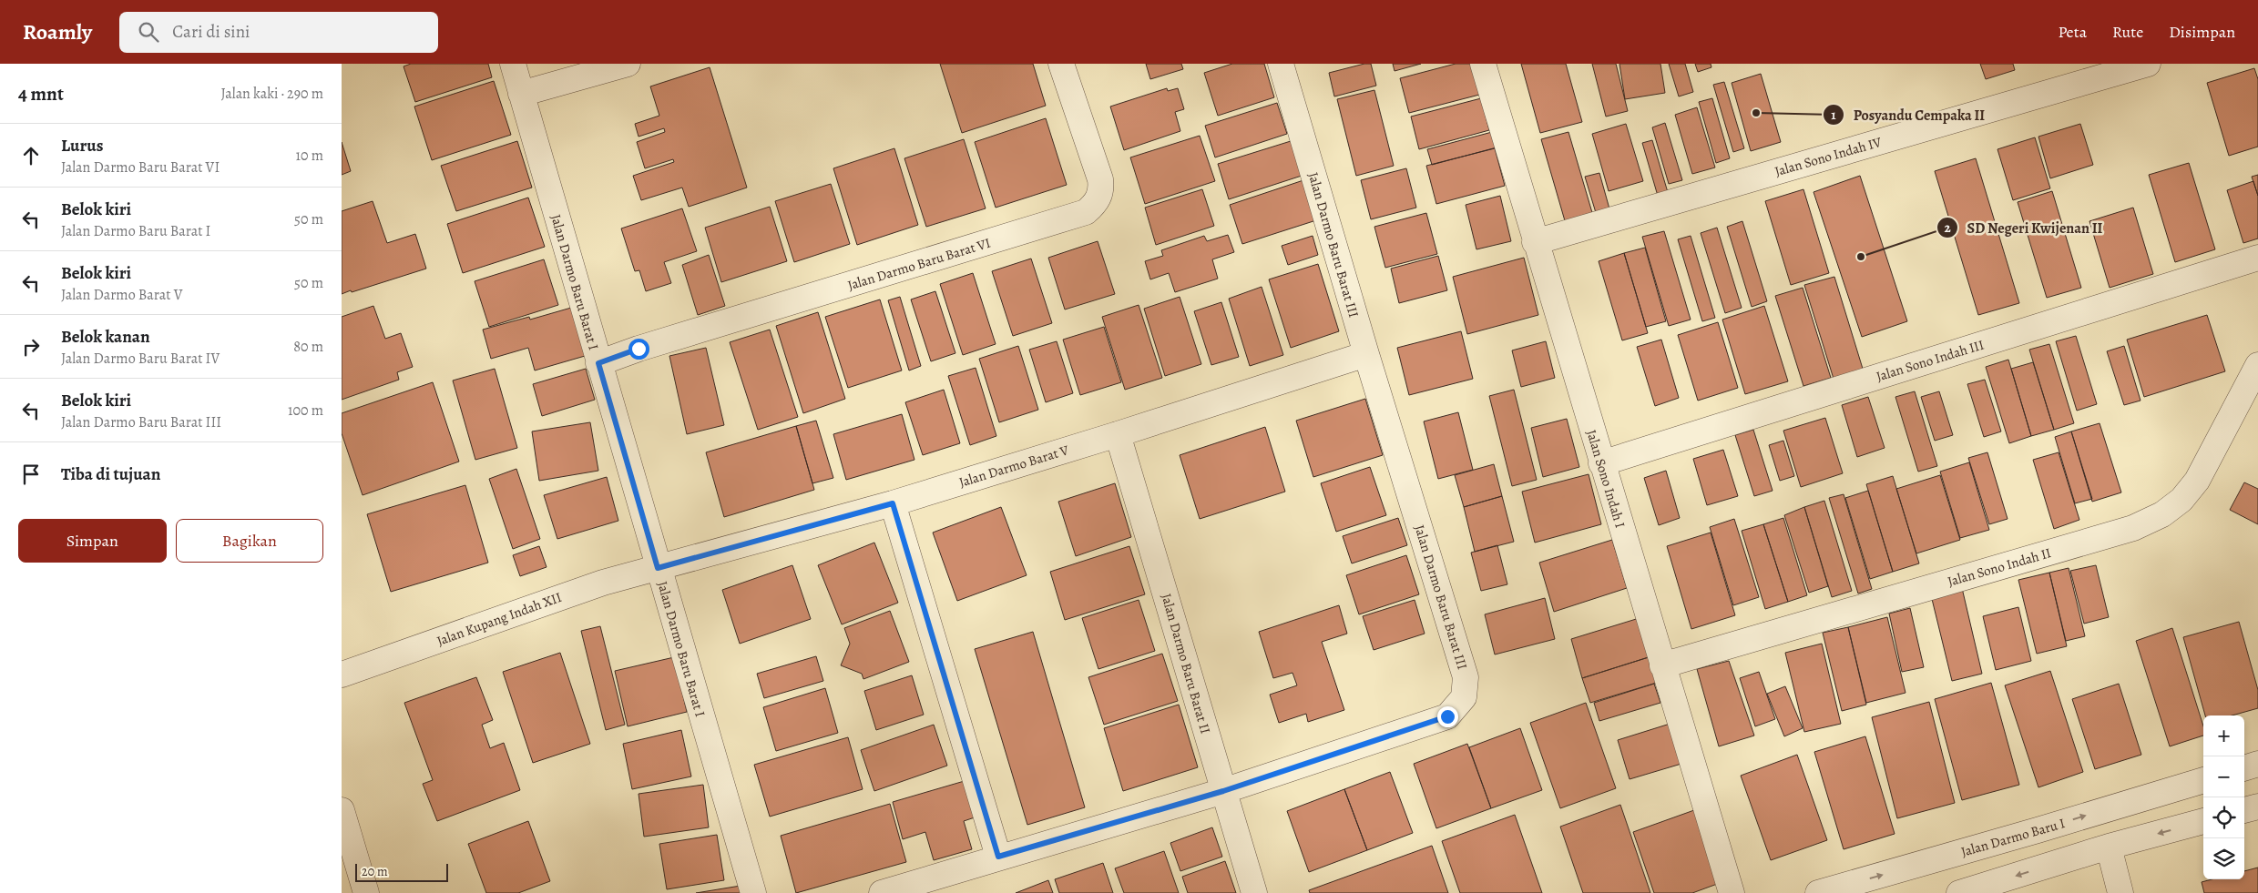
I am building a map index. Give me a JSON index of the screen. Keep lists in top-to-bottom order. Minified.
{"streets":{"street":["Jalan Sono Indah IV","Jalan Darmo Baru Barat III","Jalan Darmo Baru Barat VI","Jalan Darmo Baru Barat I","Jalan Sono Indah III","Jalan Darmo Barat V","Jalan Sono Indah I","Jalan Sono Indah II","Jalan Kupang Indah XII","Jalan Darmo Baru Barat II","Jalan Darmo Baru I"]},"crossings":[["Jalan Sono Indah IV","Jalan Sono Indah I"],["Jalan Darmo Baru Barat III","Jalan Darmo Barat V"],["Jalan Darmo Baru Barat III","Jalan Darmo Baru Barat II"],["Jalan Darmo Baru Barat VI","Jalan Darmo Baru Barat I"],["Jalan Darmo Baru Barat I","Jalan Darmo Barat V"],["Jalan Darmo Baru Barat I","Jalan Kupang Indah XII"],["Jalan Sono Indah III","Jalan Sono Indah I"],["Jalan Darmo Barat V","Jalan Kupang Indah XII"],["Jalan Darmo Barat V","Jalan Darmo Baru Barat II"],["Jalan Sono Indah I","Jalan Sono Indah II"]],"places":["Posyandu Cempaka II","SD Negeri Kwijenan II"],"scale_bar":"20 m","page":{"header":"Roamly","search":"Cari di sini","nav":["Peta","Rute","Disimpan"],"heading":["4 mnt","Jalan kaki · 290 m"],"list":[["Lurus","Jalan Darmo Baru Barat VI","10 m"],["Belok kiri","Jalan Darmo Baru Barat I","50 m"],["Belok kiri","Jalan Darmo Barat V","50 m"],["Belok kanan","Jalan Darmo Baru Barat IV","80 m"],["Belok kiri","Jalan Darmo Baru Barat III","100 m"],"Tiba di tujuan"],"buttons":["Simpan","Bagikan"],"map_buttons":["+","−"],"scale":"20 m"}}
